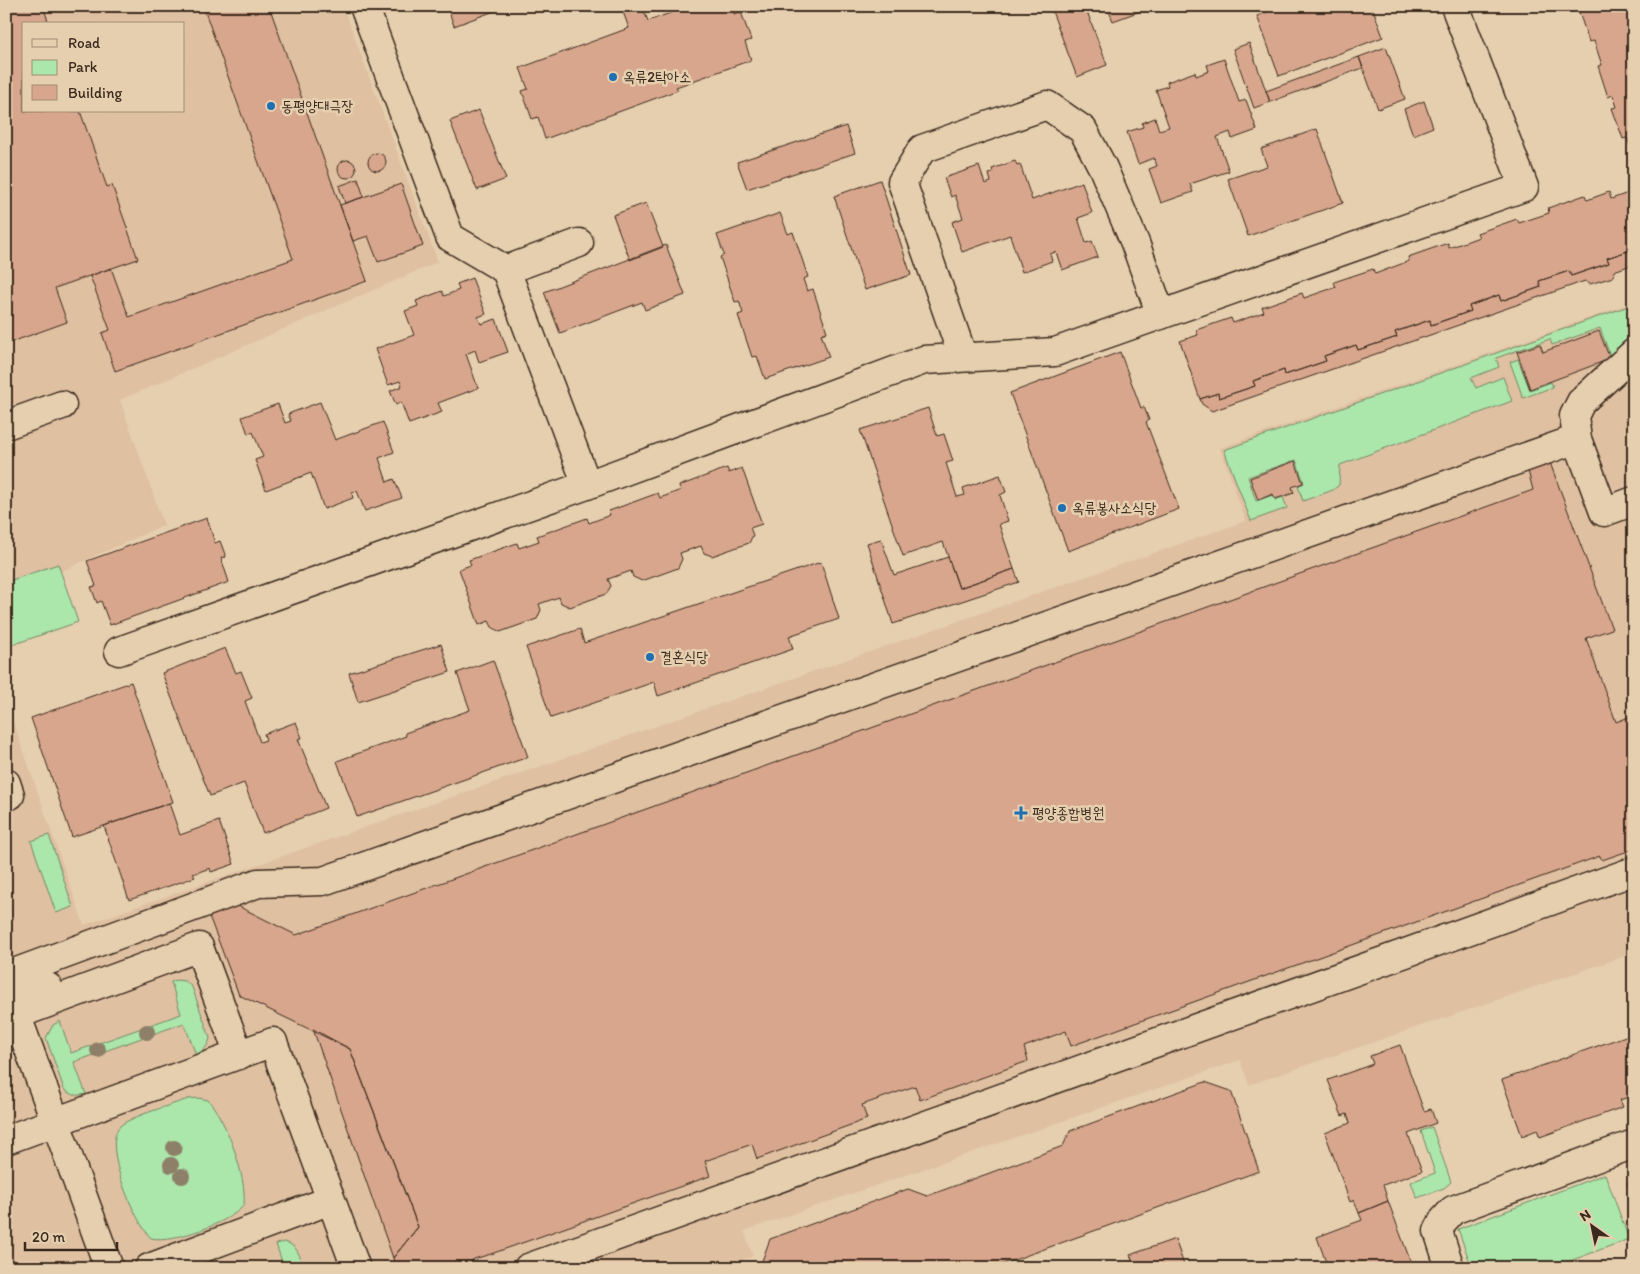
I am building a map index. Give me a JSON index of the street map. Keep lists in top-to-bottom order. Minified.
{"places":{"other":["옥류2탁아소","동평양대극장","옥류봉사소식당","결혼식당"],"health":["평양종합병원"]},"legend":["Road","Park","Building"],"scale_bar":"20 m","north":"top left"}
